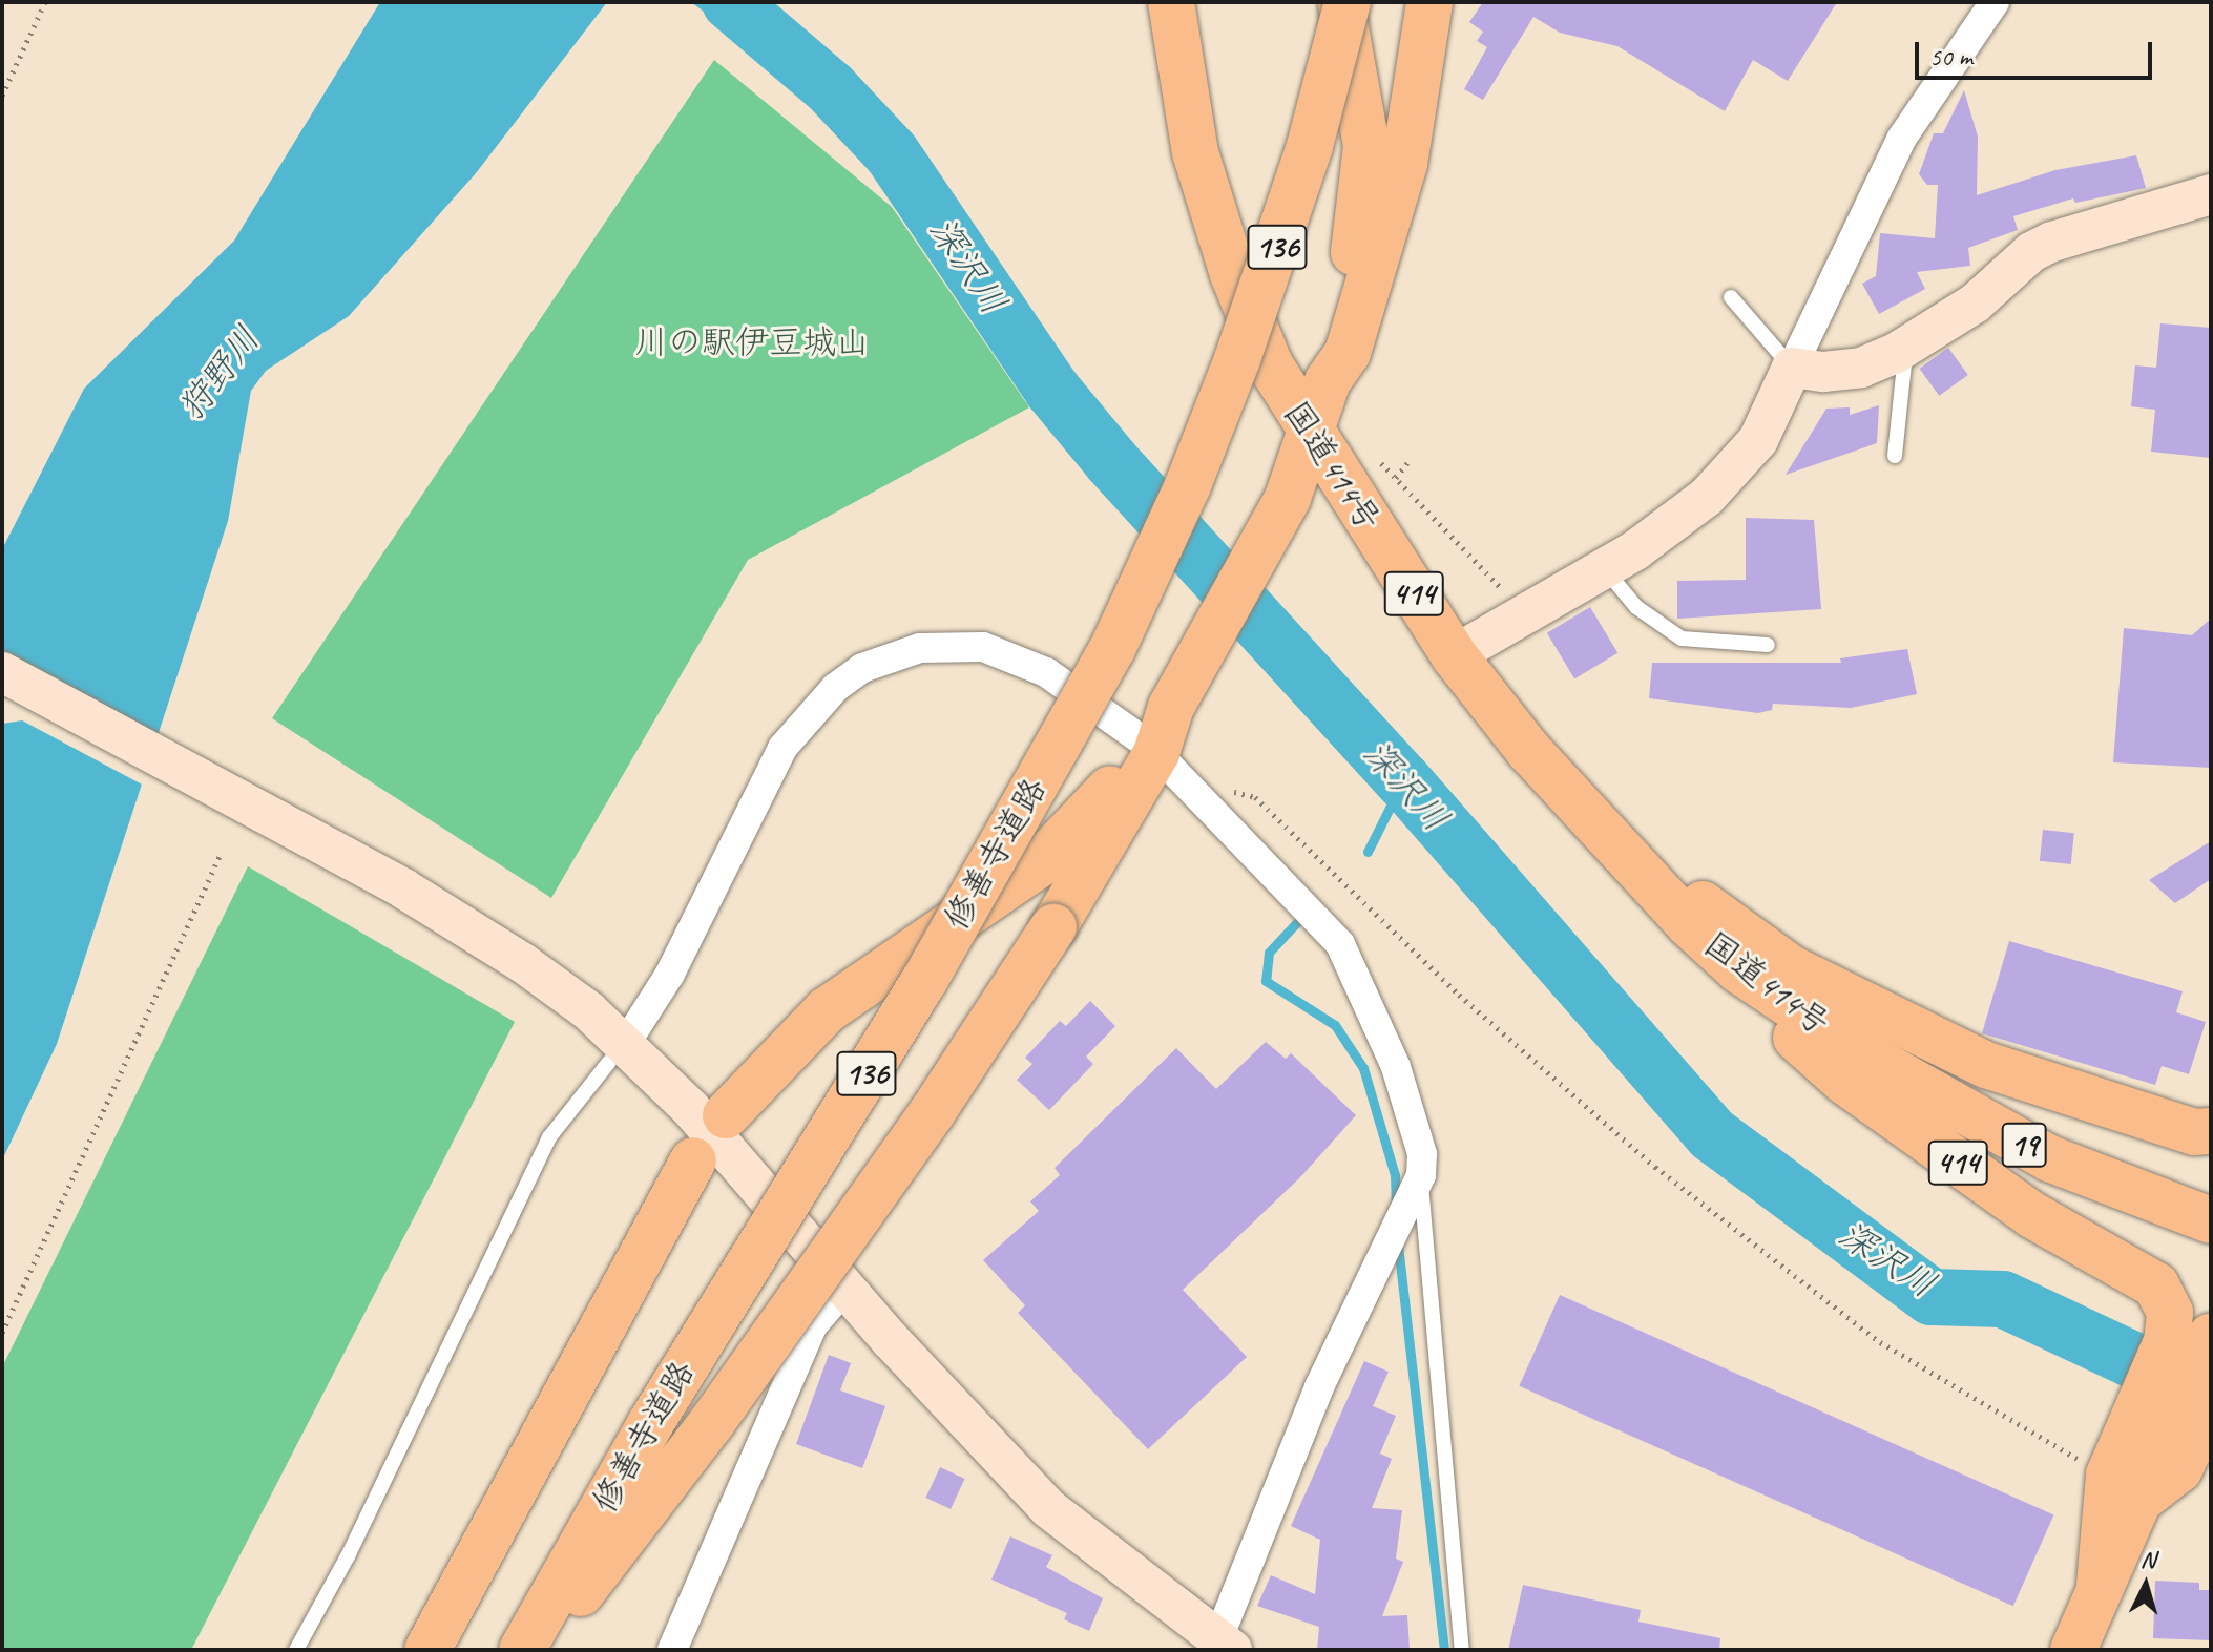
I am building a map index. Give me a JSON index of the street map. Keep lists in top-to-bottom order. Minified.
{"streets":{"main road":["136","国道414号","414","修善寺道路","19"]},"crossings":[["136","国道414号"],["国道414号","414"],["国道414号","19"]],"water":["深沢川","狩野川"],"parks":["川の駅伊豆城山"],"scale_bar":"50 m","north":"top"}
